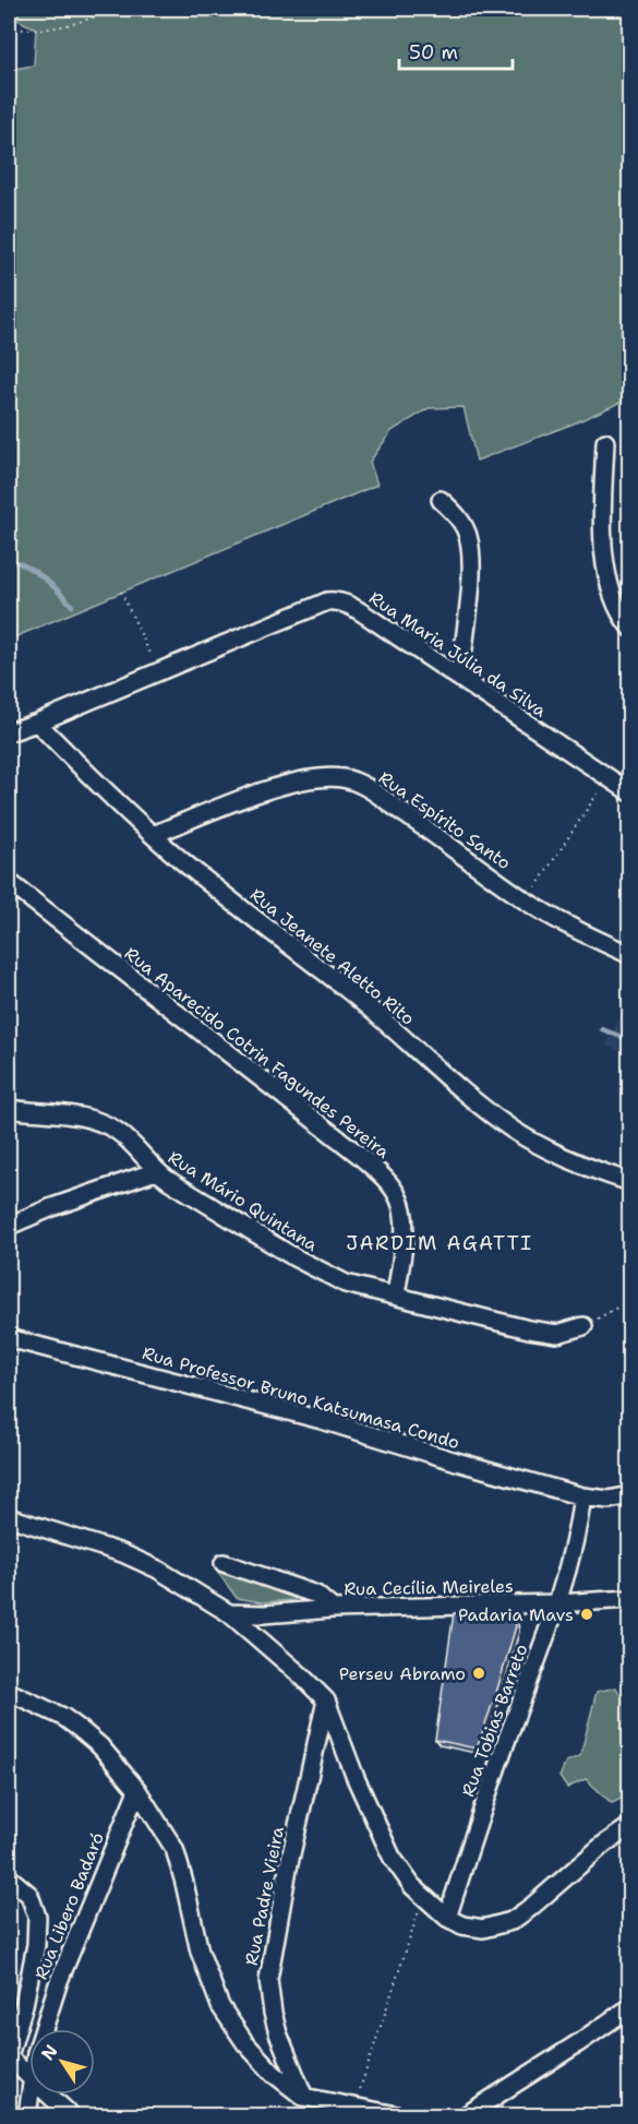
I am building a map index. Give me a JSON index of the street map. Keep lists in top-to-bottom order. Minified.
{"streets":{"street":["Rua Maria Júlia da Silva","Rua Espírito Santo","Rua Jeanete Aletto Rito","Rua Aparecido Cotrin Fagundes Pereira","Rua Mário Quintana","Rua Professor Bruno Katsumasa Condo","Rua Cecília Meireles","Rua Tobias Barreto","Rua Padre Vieira","Rua Libero Badaró"]},"crossings":[["Rua Maria Júlia da Silva","Rua Jeanete Aletto Rito"],["Rua Espírito Santo","Rua Jeanete Aletto Rito"],["Rua Aparecido Cotrin Fagundes Pereira","Rua Mário Quintana"],["Rua Professor Bruno Katsumasa Condo","Rua Tobias Barreto"],["Rua Cecília Meireles","Rua Tobias Barreto"]],"districts":["JARDIM AGATTI"],"places":["Padaria Mavs","Perseu Abramo"],"scale_bar":"50 m","north":"top left"}
